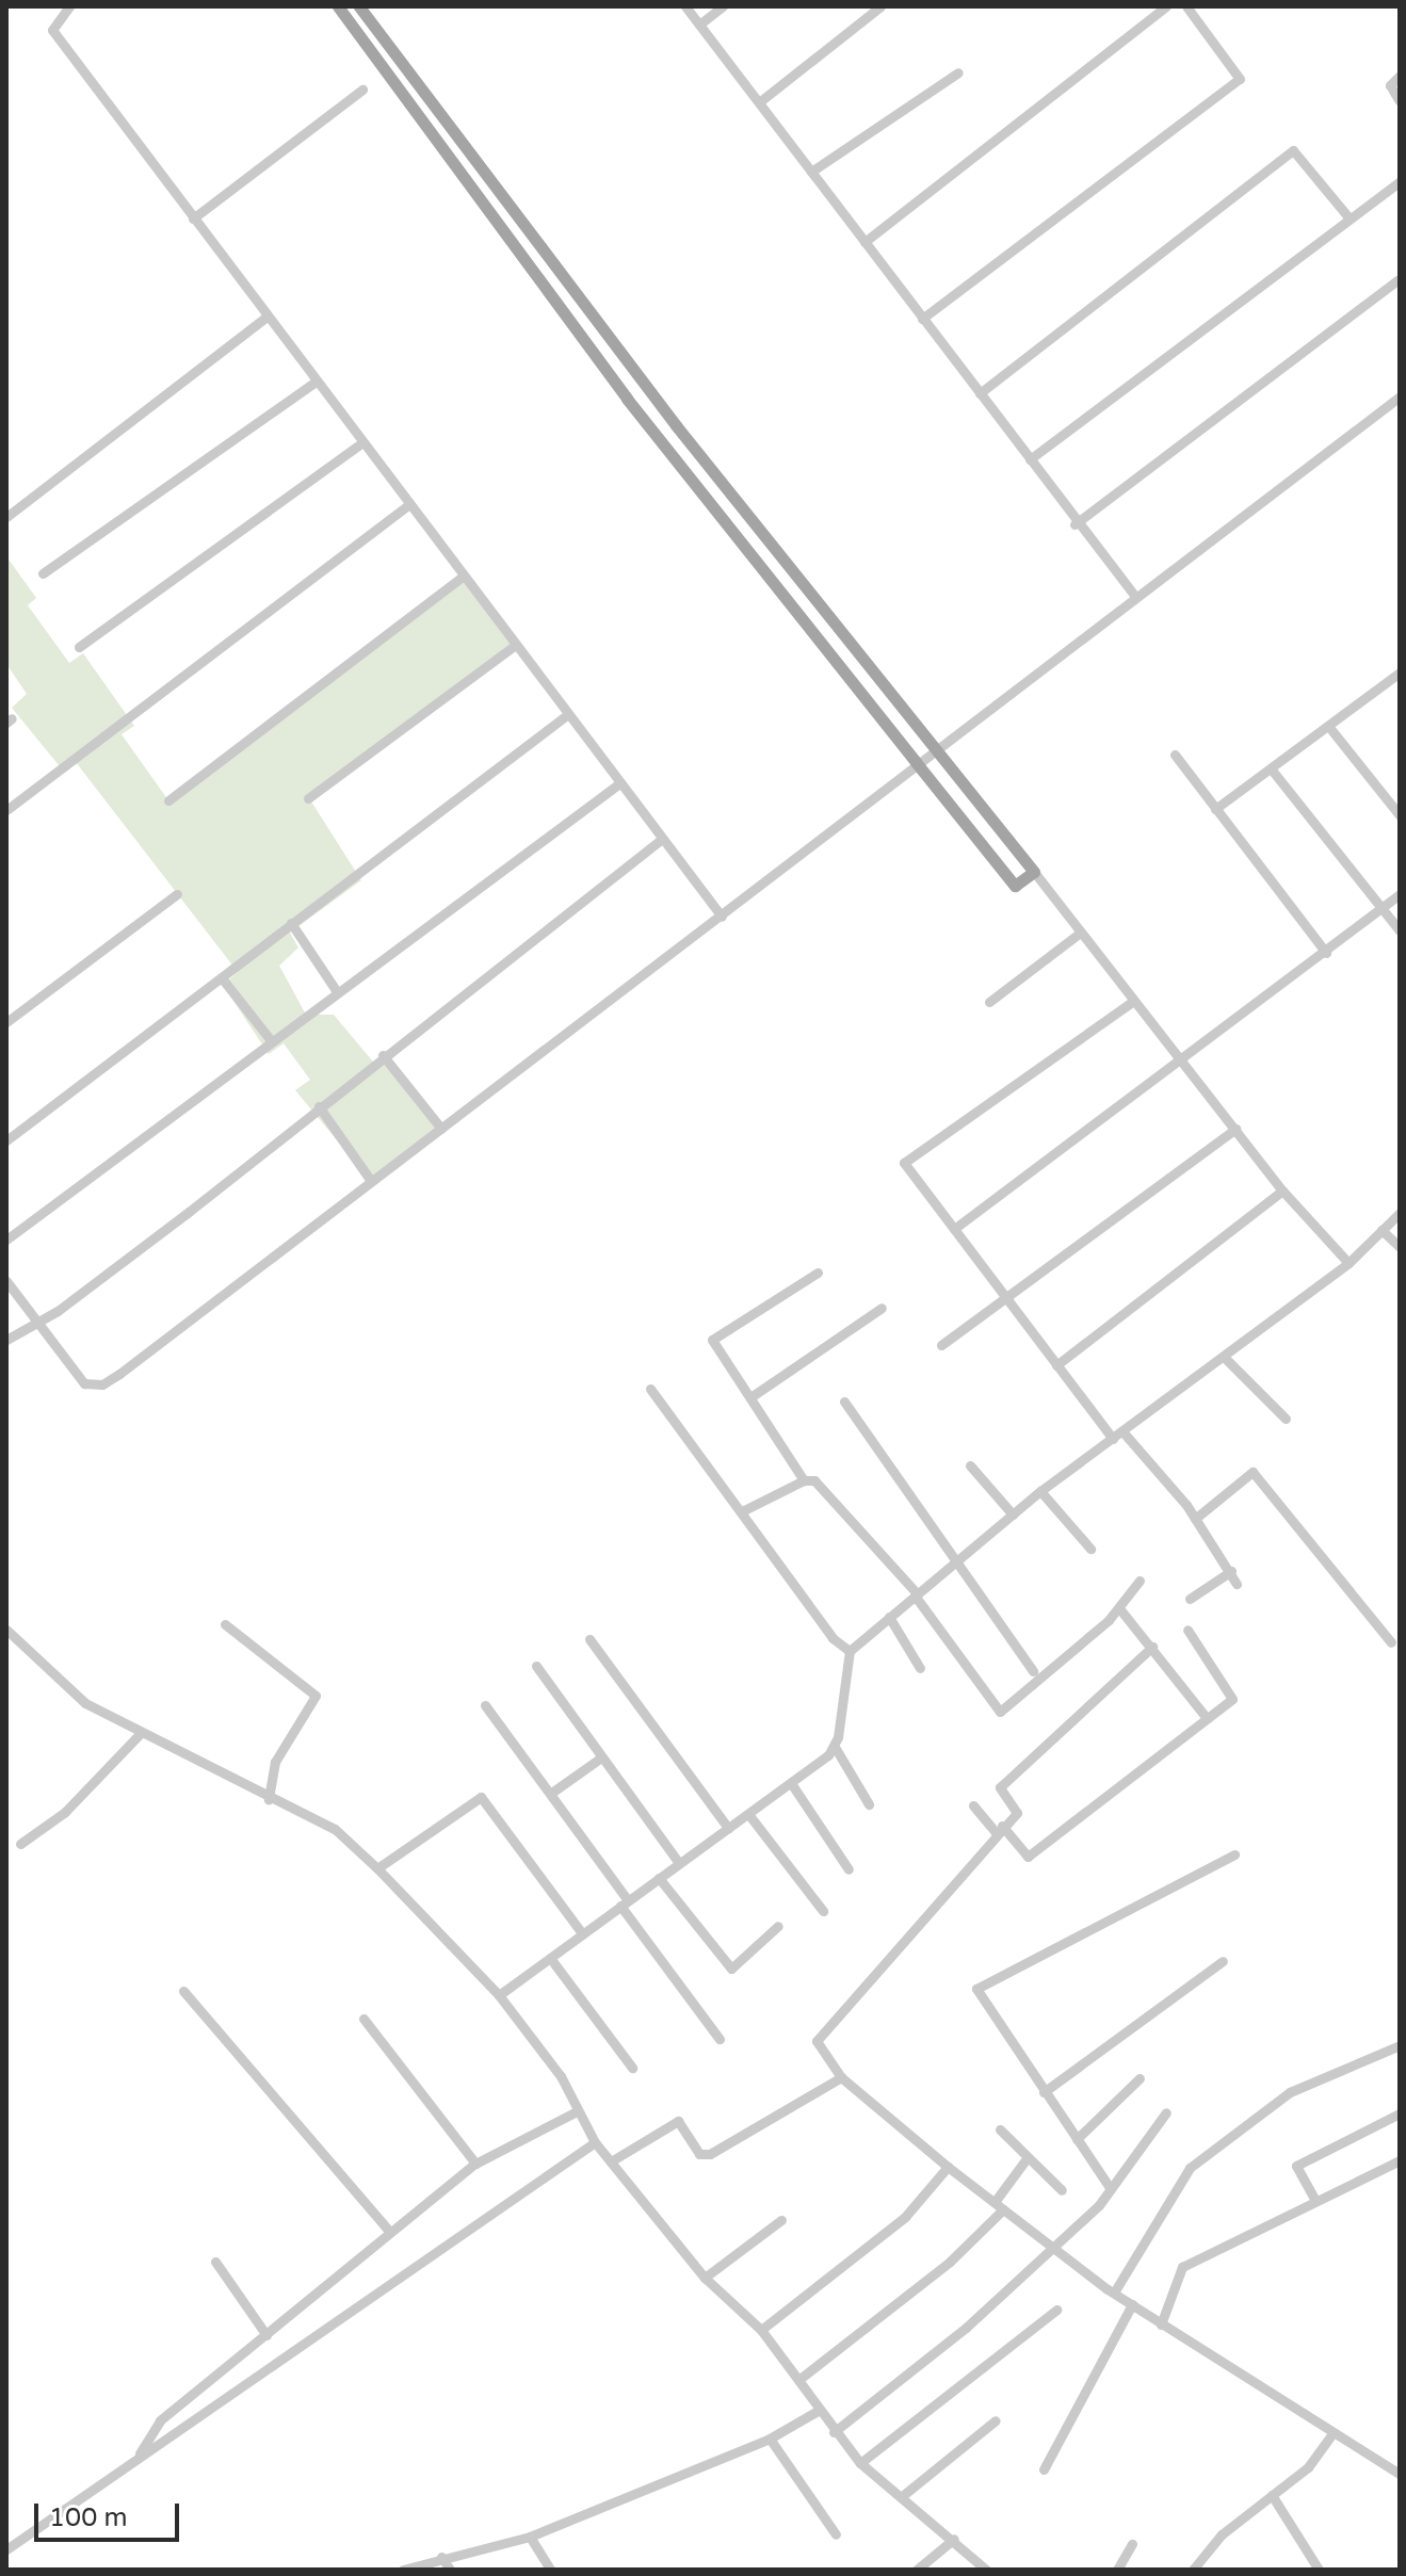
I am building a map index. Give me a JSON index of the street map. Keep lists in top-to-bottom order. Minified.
{"scale_bar":"100 m"}
